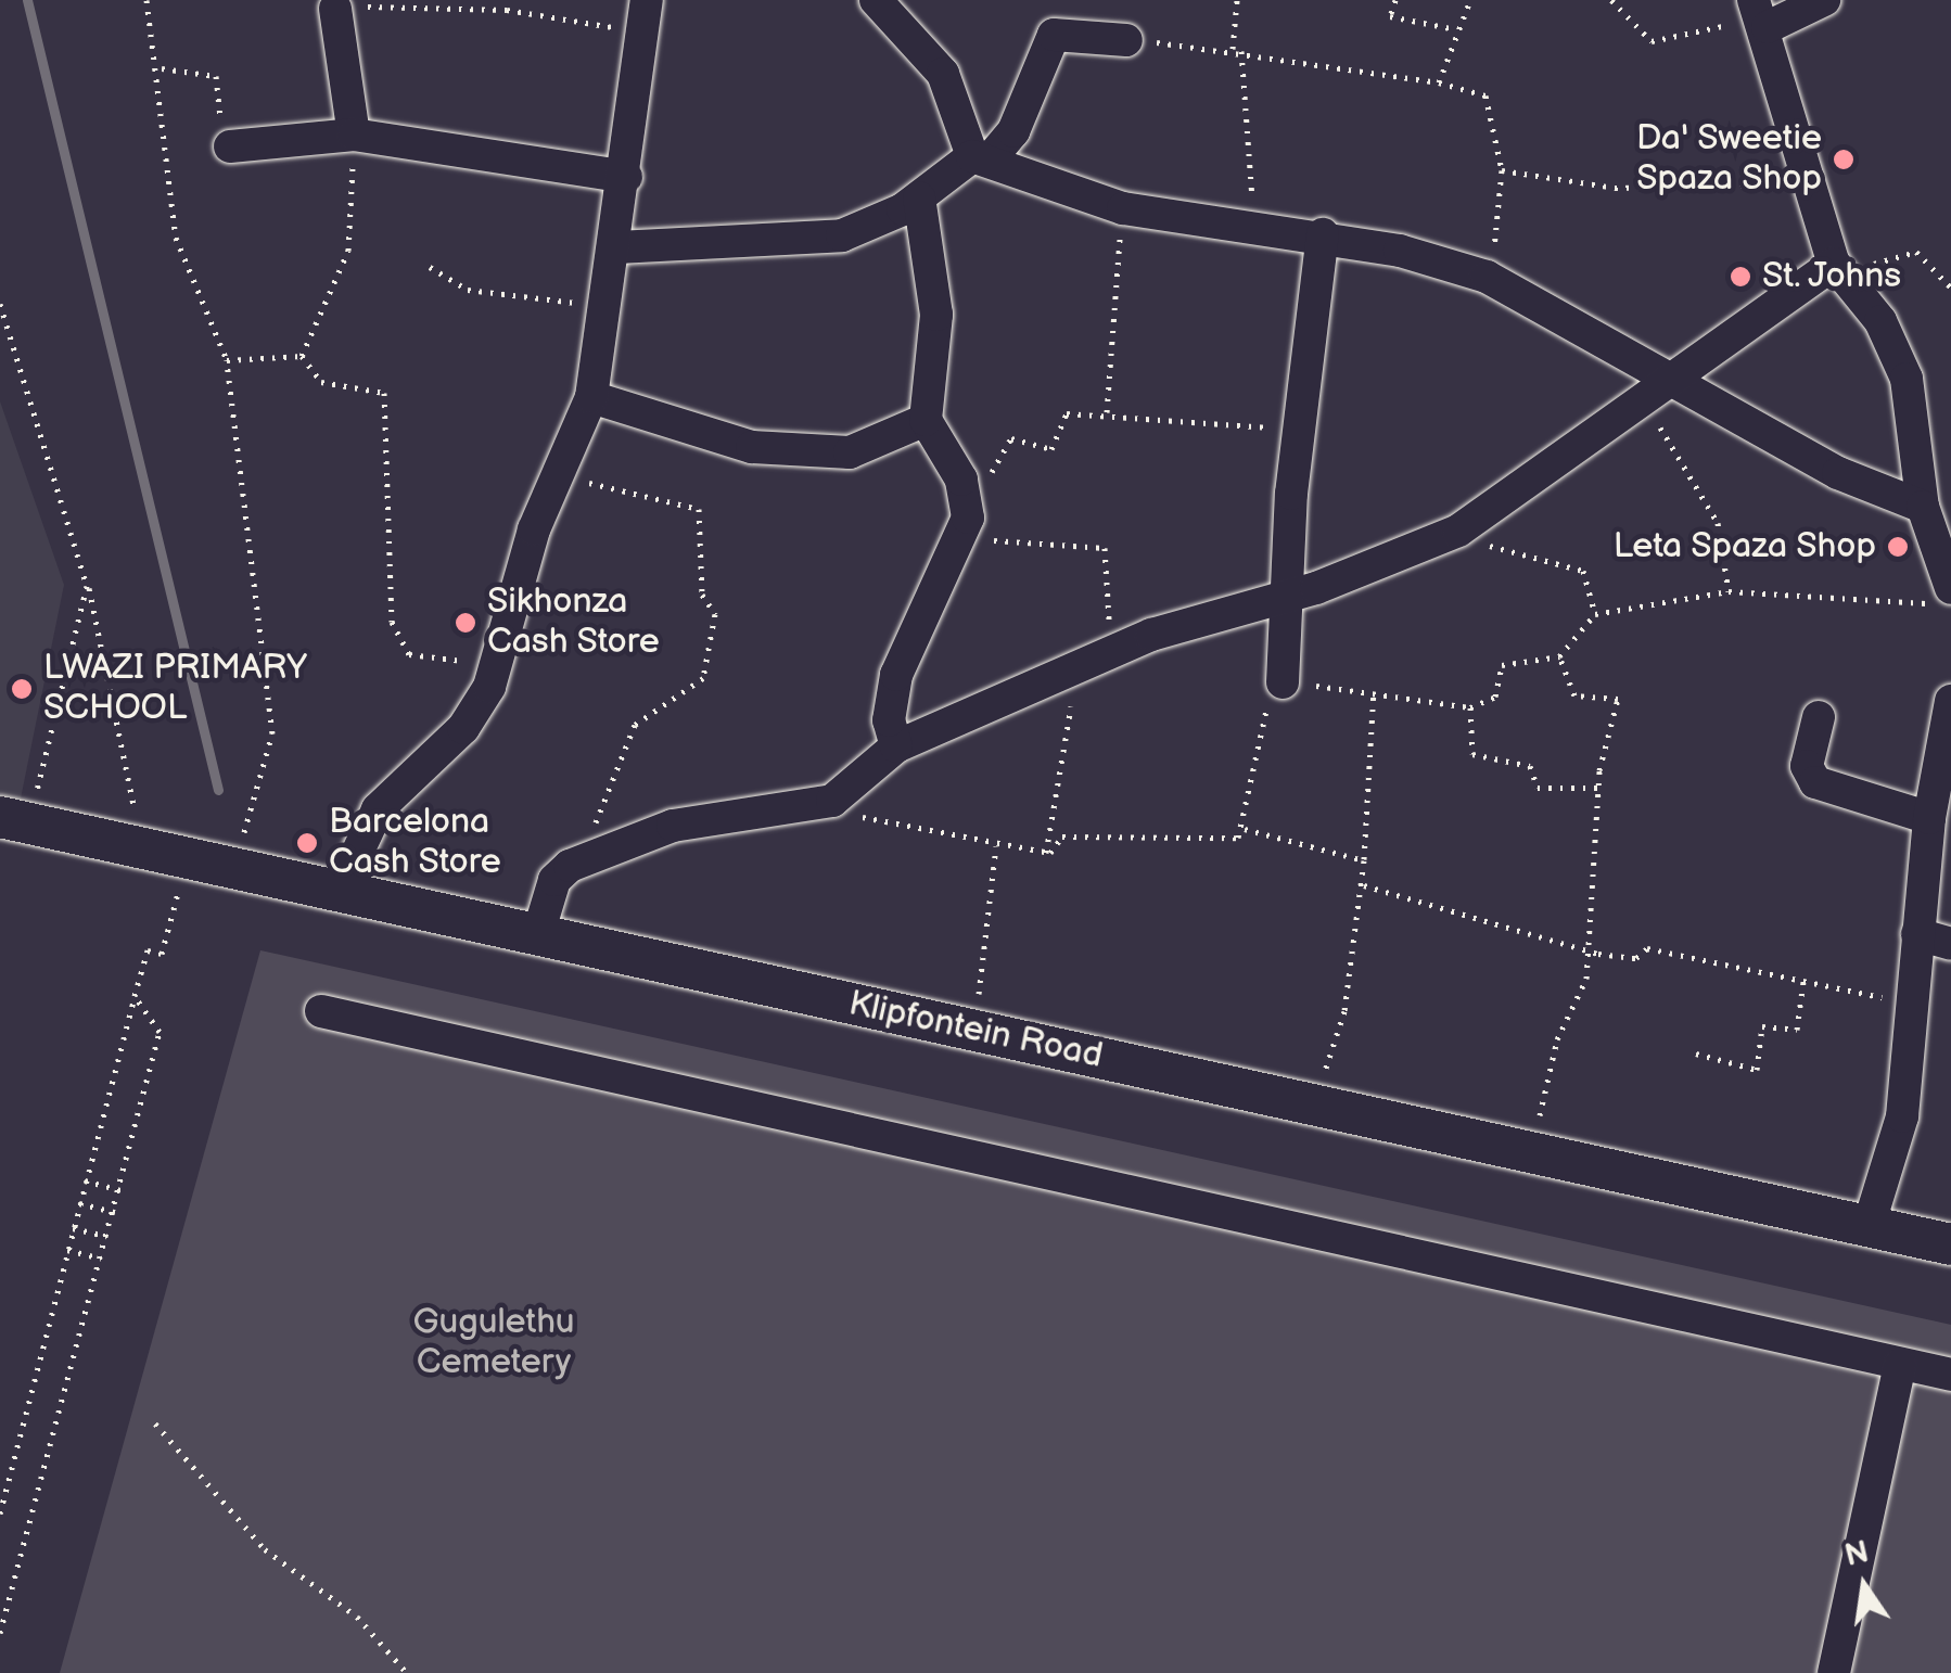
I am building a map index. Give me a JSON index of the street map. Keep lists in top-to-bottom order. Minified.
{"streets":{"main road":["Klipfontein Road"]},"parks":["Gugulethu Cemetery"],"places":["Da' Sweetie Spaza Shop","St. Johns","Leta Spaza Shop","Sikhonza Cash Store","LWAZI PRIMARY SCHOOL","Barcelona Cash Store"],"north":"top"}
